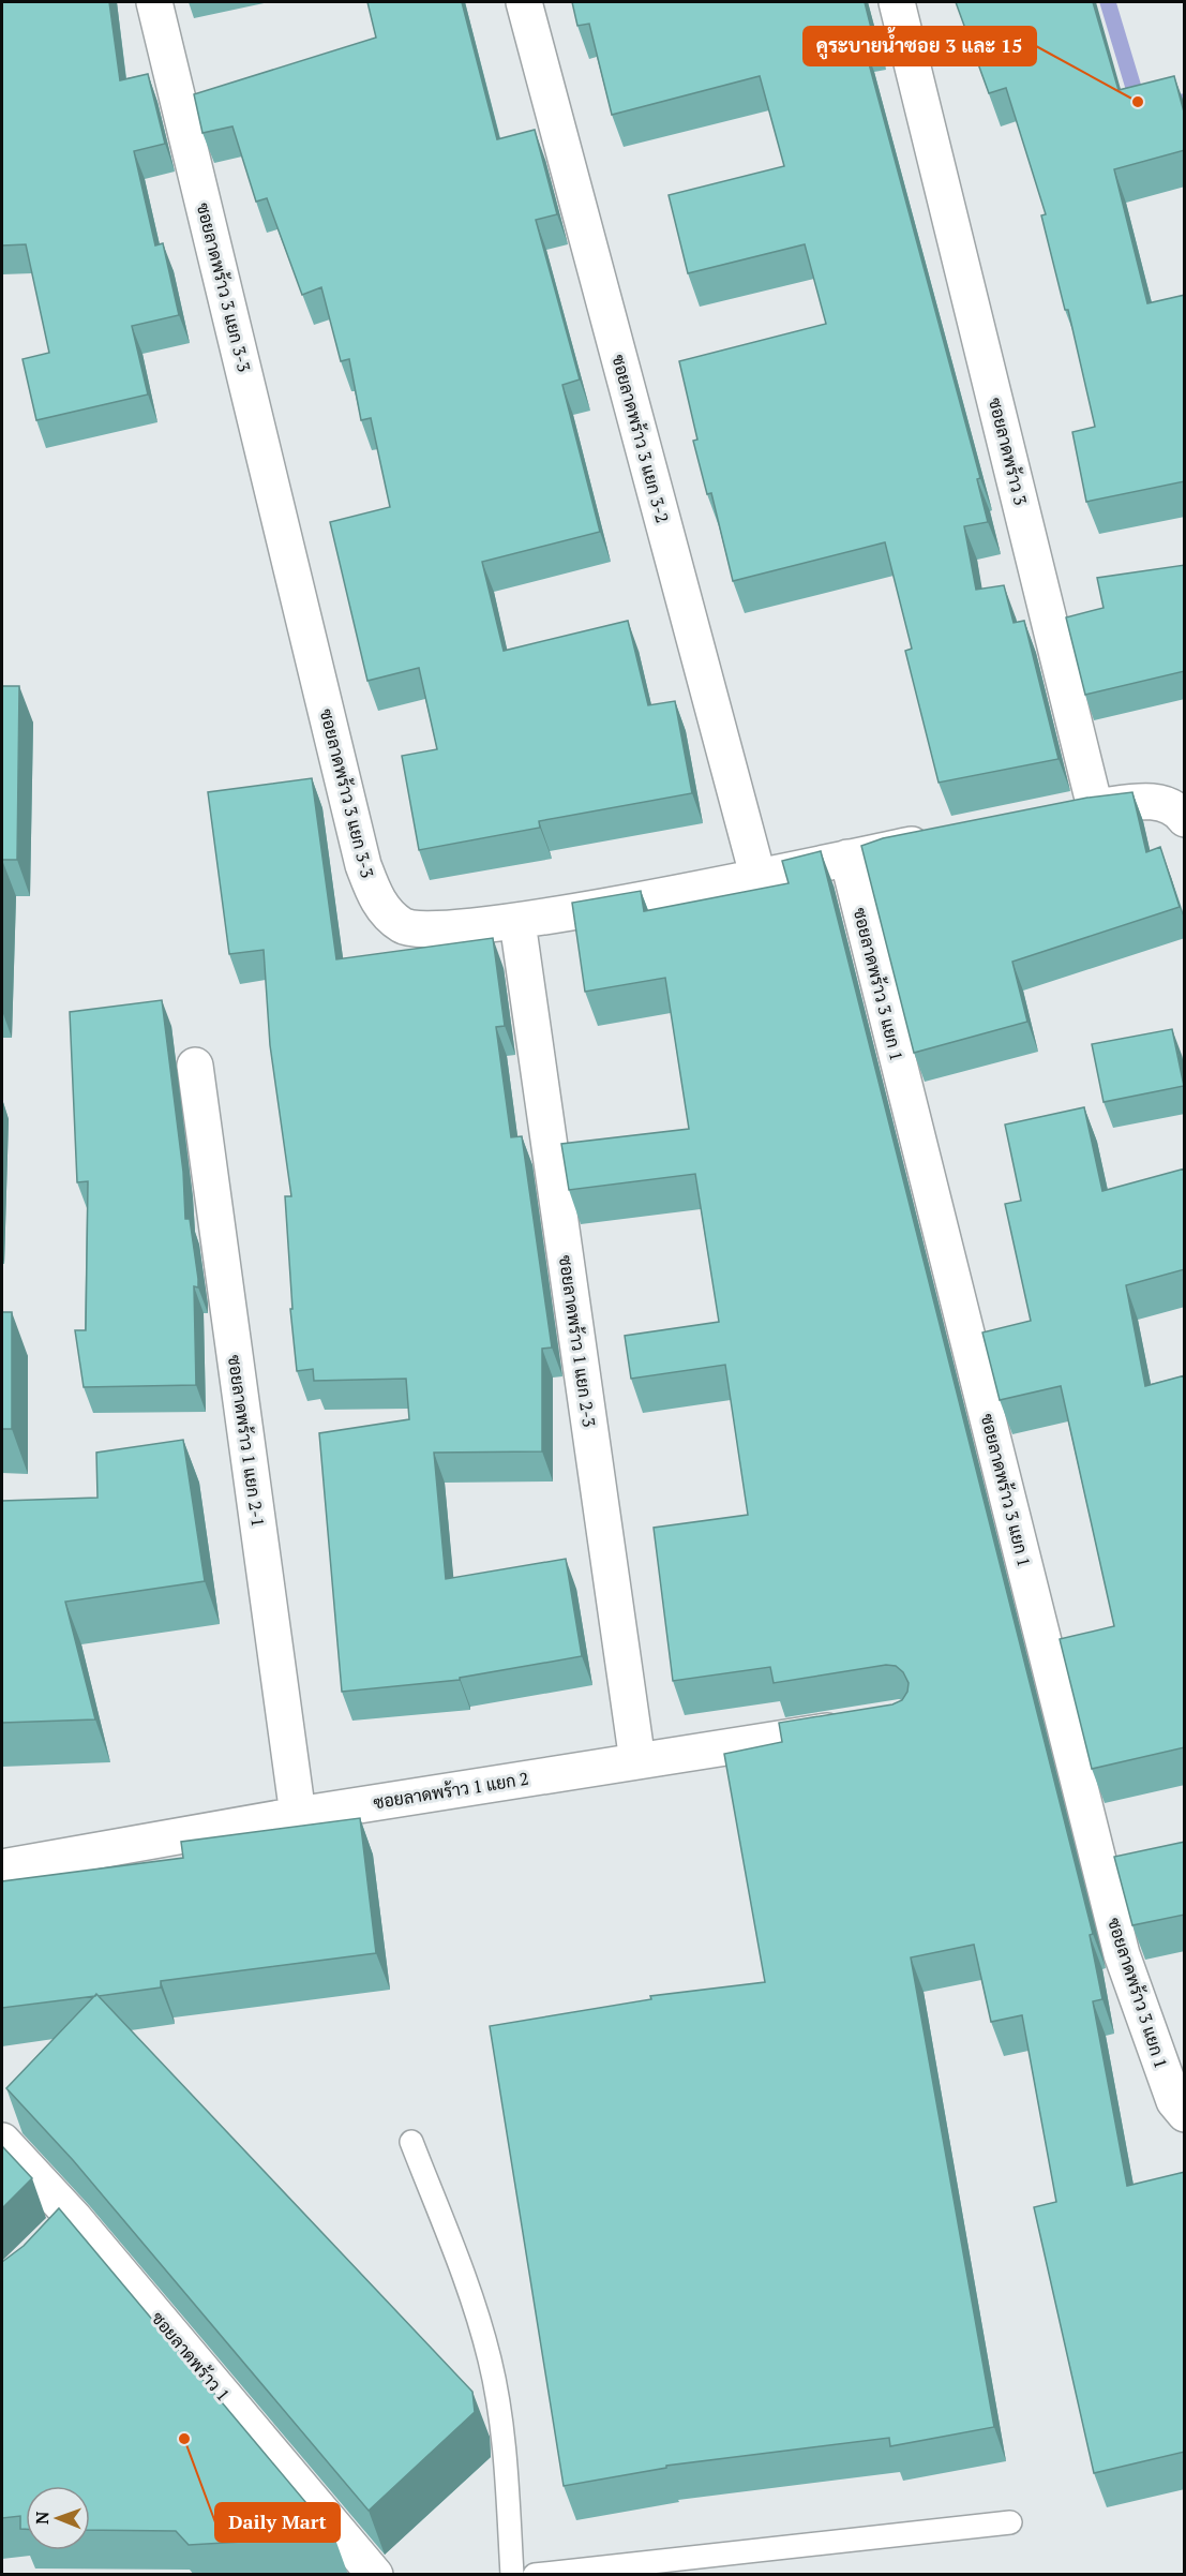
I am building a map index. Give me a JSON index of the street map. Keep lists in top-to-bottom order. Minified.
{"streets":{"street":["ซอยลาดพร้าว 3 แยก 3-3","ซอยลาดพร้าว 3 แยก 3-2","ซอยลาดพร้าว 3","ซอยลาดพร้าว 3 แยก 1","ซอยลาดพร้าว 1 แยก 2-3","ซอยลาดพร้าว 1 แยก 2-1","ซอยลาดพร้าว 1 แยก 2","ซอยลาดพร้าว 1"]},"crossings":[["ซอยลาดพร้าว 3 แยก 3-3","ซอยลาดพร้าว 3 แยก 3-2"],["ซอยลาดพร้าว 3 แยก 3-3","ซอยลาดพร้าว 3 แยก 1"],["ซอยลาดพร้าว 3 แยก 3-3","ซอยลาดพร้าว 1 แยก 2-3"],["ซอยลาดพร้าว 1 แยก 2-3","ซอยลาดพร้าว 1 แยก 2"],["ซอยลาดพร้าว 1 แยก 2-1","ซอยลาดพร้าว 1 แยก 2"]],"places":["คูระบายน้ำซอย 3 และ 15","Daily Mart"],"north":"left"}
